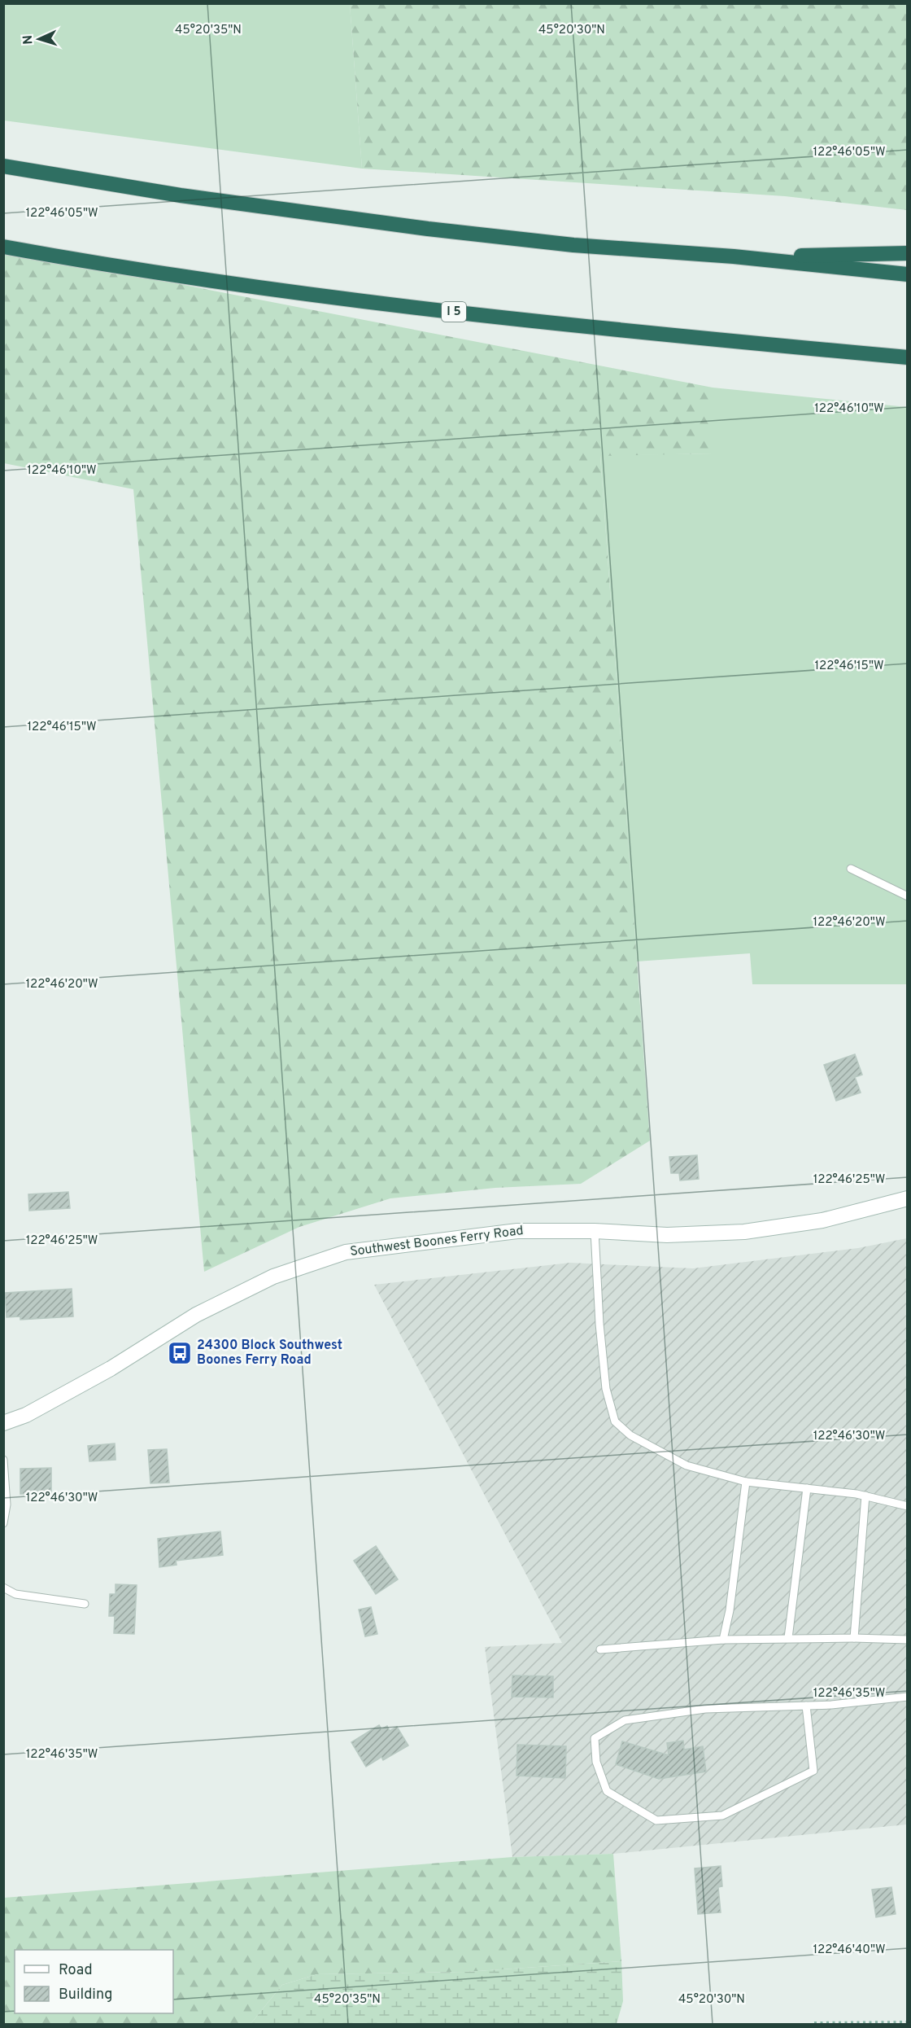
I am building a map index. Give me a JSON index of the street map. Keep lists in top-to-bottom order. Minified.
{"streets":{"highway":["I 5"],"main road":["Southwest Boones Ferry Road"]},"places":{"bus stop":["24300 Block Southwest Boones Ferry Road"]},"legend":["Road","Building"],"north":"left","coordinates":["45°20'35\"N","45°20'30\"N","122°46'05\"W","122°46'10\"W","122°46'15\"W","122°46'20\"W","122°46'25\"W","122°46'30\"W","122°46'35\"W","122°46'40\"W"]}
